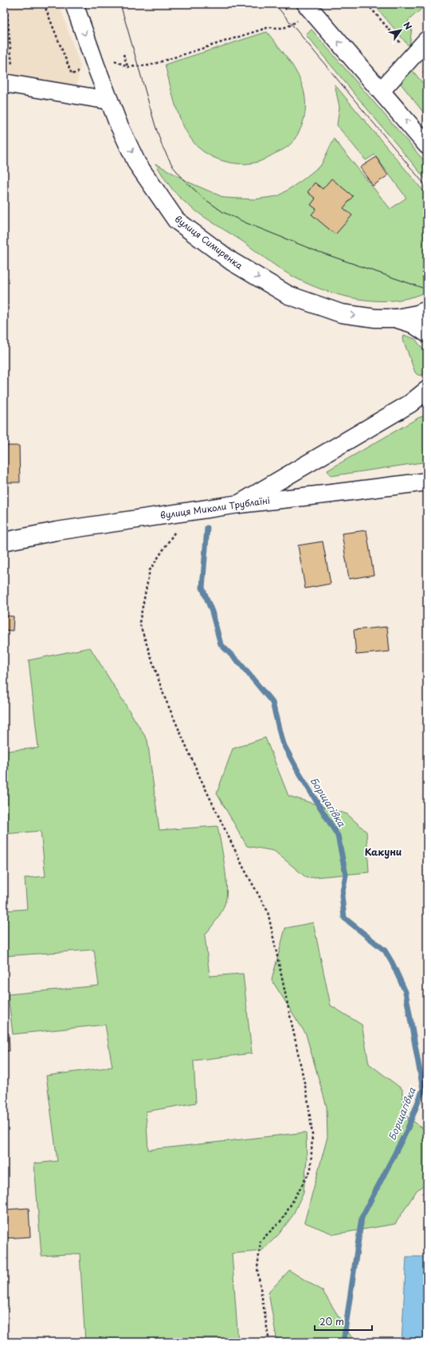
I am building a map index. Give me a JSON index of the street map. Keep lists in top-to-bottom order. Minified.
{"streets":{"street":["вулиця Симиренка","вулиця Миколи Трублаїні"]},"one_way":["вулиця Симиренка"],"districts":["Какуни"],"water":["Борщагівка"],"scale_bar":"20 m","north":"top right"}
